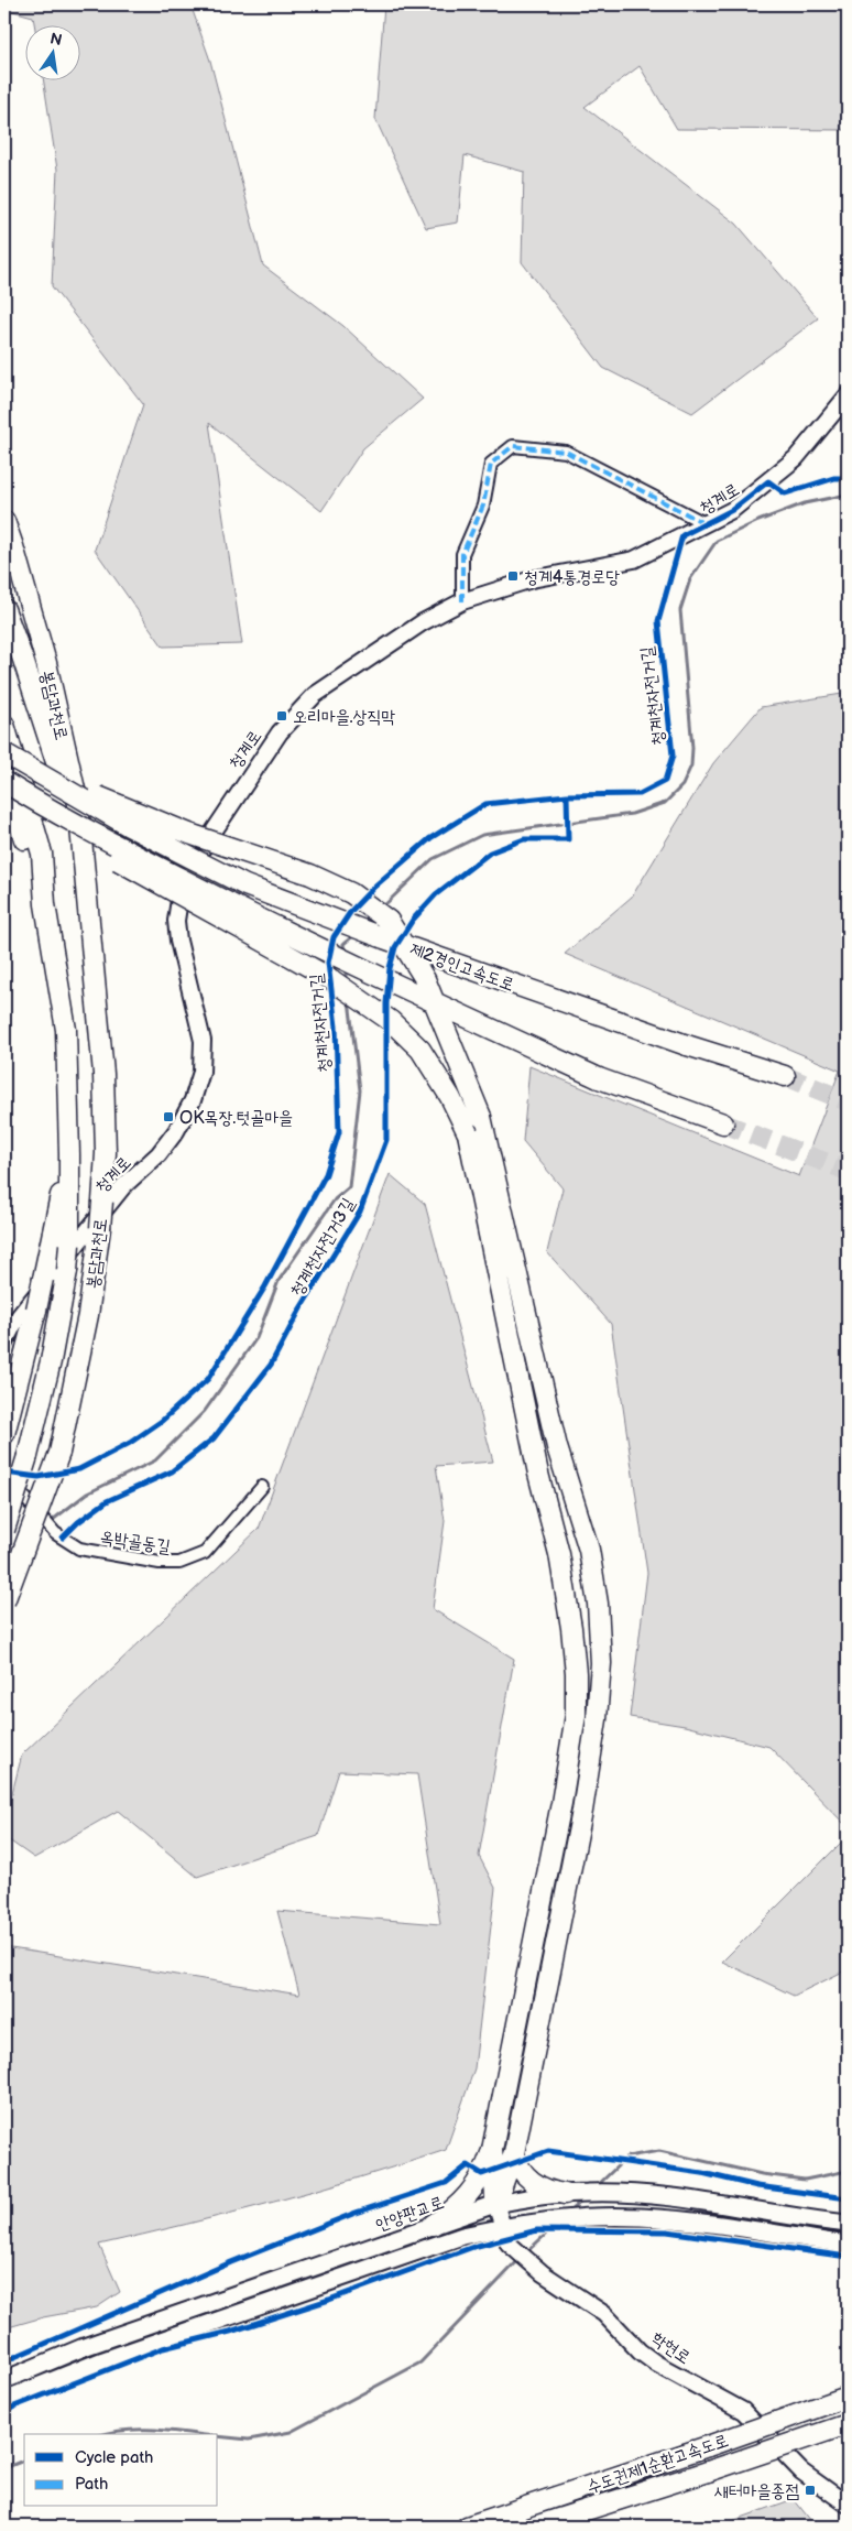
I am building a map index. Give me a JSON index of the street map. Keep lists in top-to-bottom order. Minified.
{"streets":{"highway":["봉담과천로","제2경인고속도로","수도권제1순환고속도로"],"main road":["안양판교로"],"street":["청계로","옥박골동길","학현로"],"cycle path":["청계천자전거길","청계천자전거3길"]},"crossings":[["안양판교로","학현로"]],"places":{"transit":["청계4통경로당","오리마을.상직막","OK목장.텃골마을","새터마을종점"]},"legend":["Cycle path","Path"],"north":"top"}
